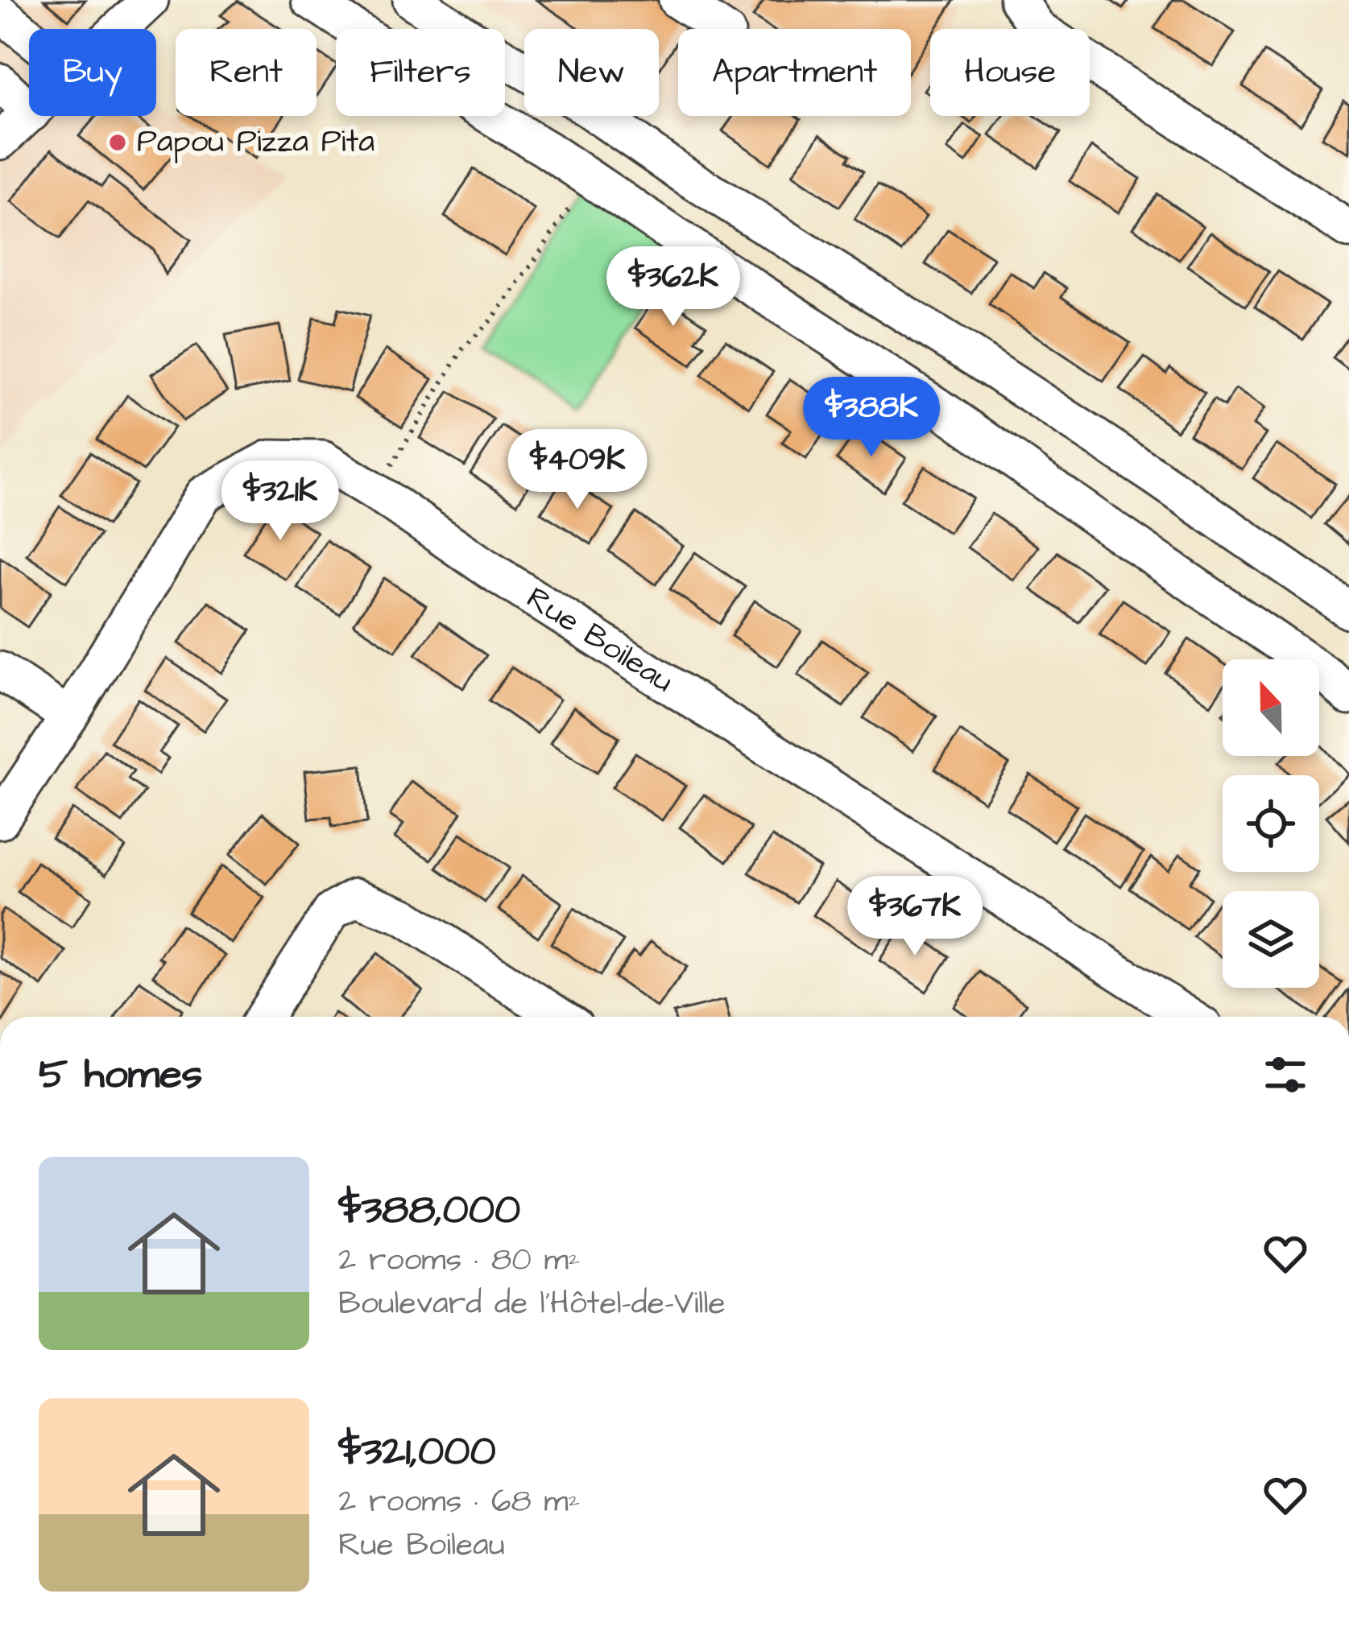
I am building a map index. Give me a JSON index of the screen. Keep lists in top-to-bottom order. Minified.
{"streets":{"street":["Rue Boileau"]},"places":["Papou Pizza Pita"],"north":"top","page":{"chip":["Buy","Rent","Filters","New","Apartment","House"],"price":["$362K","$388K","$409K","$321K","$367K"],"heading":"5 homes","list":[{"name":"$388,000","note":"2 rooms · 80 m² · Boulevard de l'Hôtel-de-Ville"},{"name":"$321,000","note":"2 rooms · 68 m² · Rue Boileau"}]}}
